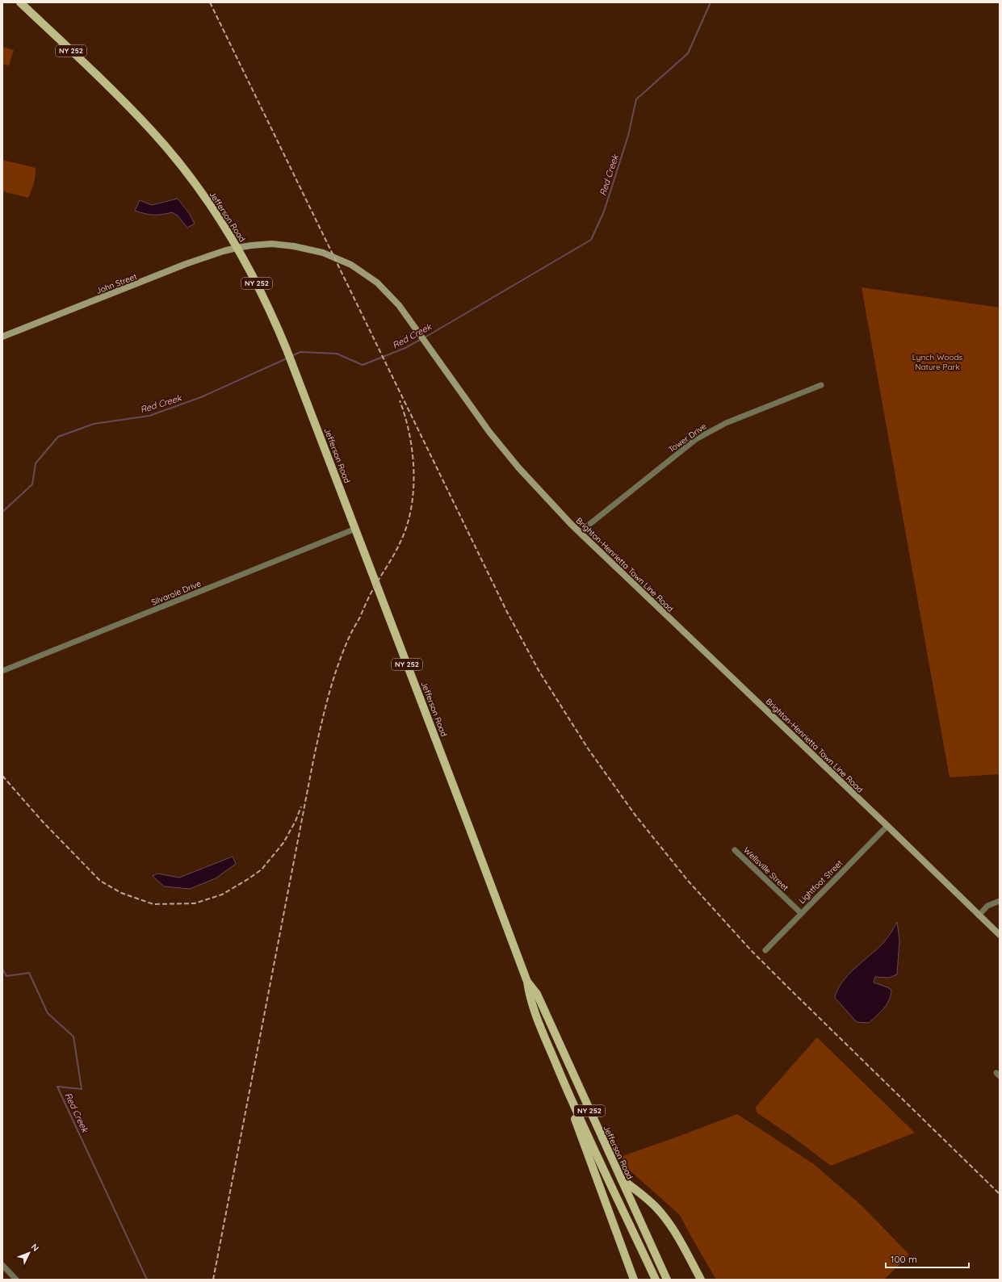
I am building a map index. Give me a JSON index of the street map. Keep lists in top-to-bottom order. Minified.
{"streets":{"main road":["NY 252","Jefferson Road"],"street":["John Street","Tower Drive","Brighton-Henrietta Town Line Road","Silvarole Drive","Wellsville Street","Lightfoot Street"]},"crossings":[["Jefferson Road","John Street"],["Jefferson Road","Brighton-Henrietta Town Line Road"],["Jefferson Road","Silvarole Drive"],["John Street","Brighton-Henrietta Town Line Road"],["Tower Drive","Brighton-Henrietta Town Line Road"],["Brighton-Henrietta Town Line Road","Lightfoot Street"],["Wellsville Street","Lightfoot Street"]],"water":["Red Creek"],"parks":["Lynch Woods Nature Park"],"scale_bar":"100 m","north":"top right"}
